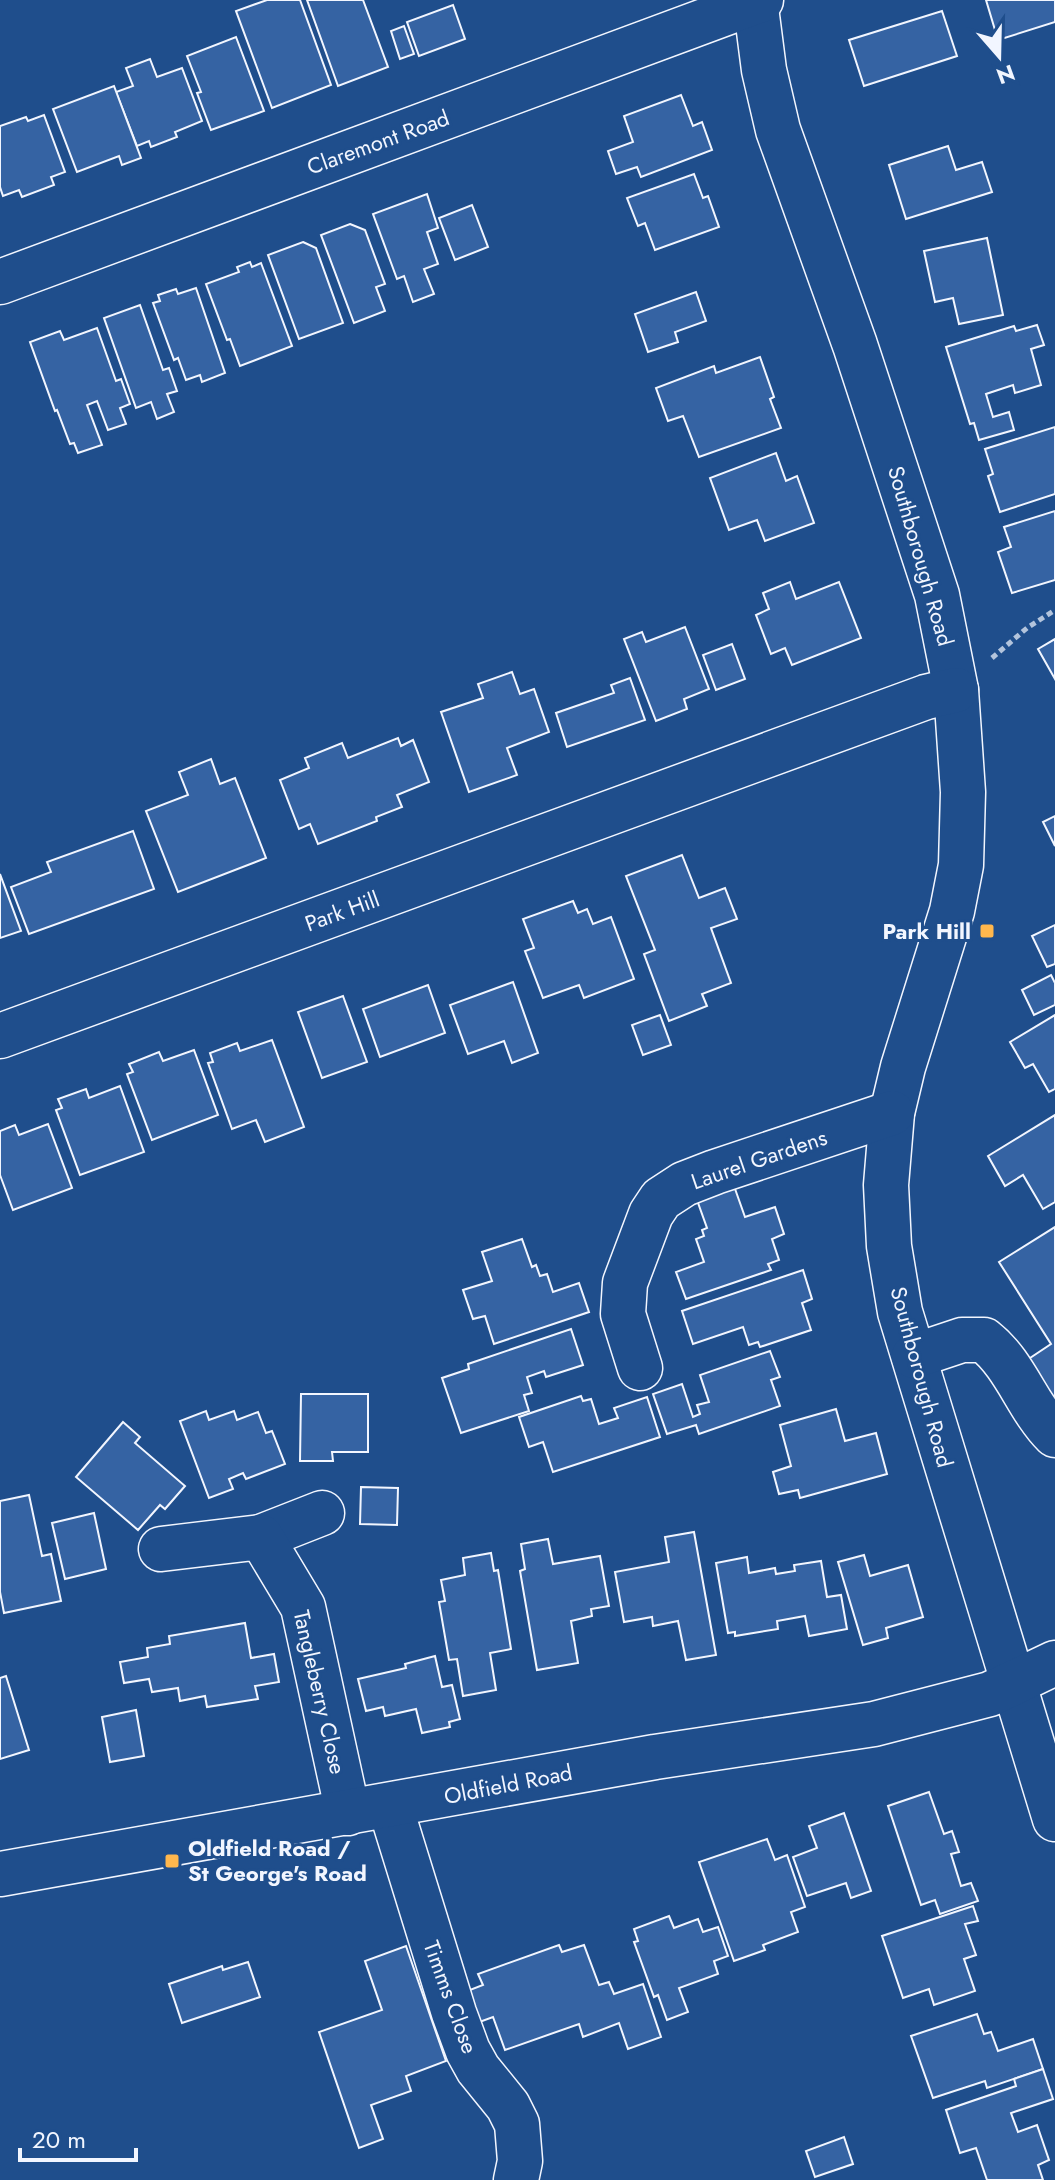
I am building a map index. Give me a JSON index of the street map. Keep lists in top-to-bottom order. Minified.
{"streets":{"street":["Claremont Road","Southborough Road","Park Hill","Laurel Gardens","Tangleberry Close","Oldfield Road","Timms Close"]},"crossings":[["Claremont Road","Southborough Road"],["Southborough Road","Park Hill"],["Southborough Road","Laurel Gardens"],["Southborough Road","Oldfield Road"],["Tangleberry Close","Oldfield Road"],["Tangleberry Close","Timms Close"],["Oldfield Road","Timms Close"]],"places":{"transit":["Park Hill","Oldfield Road / St George's Road"]},"scale_bar":"20 m","north":"bottom"}
